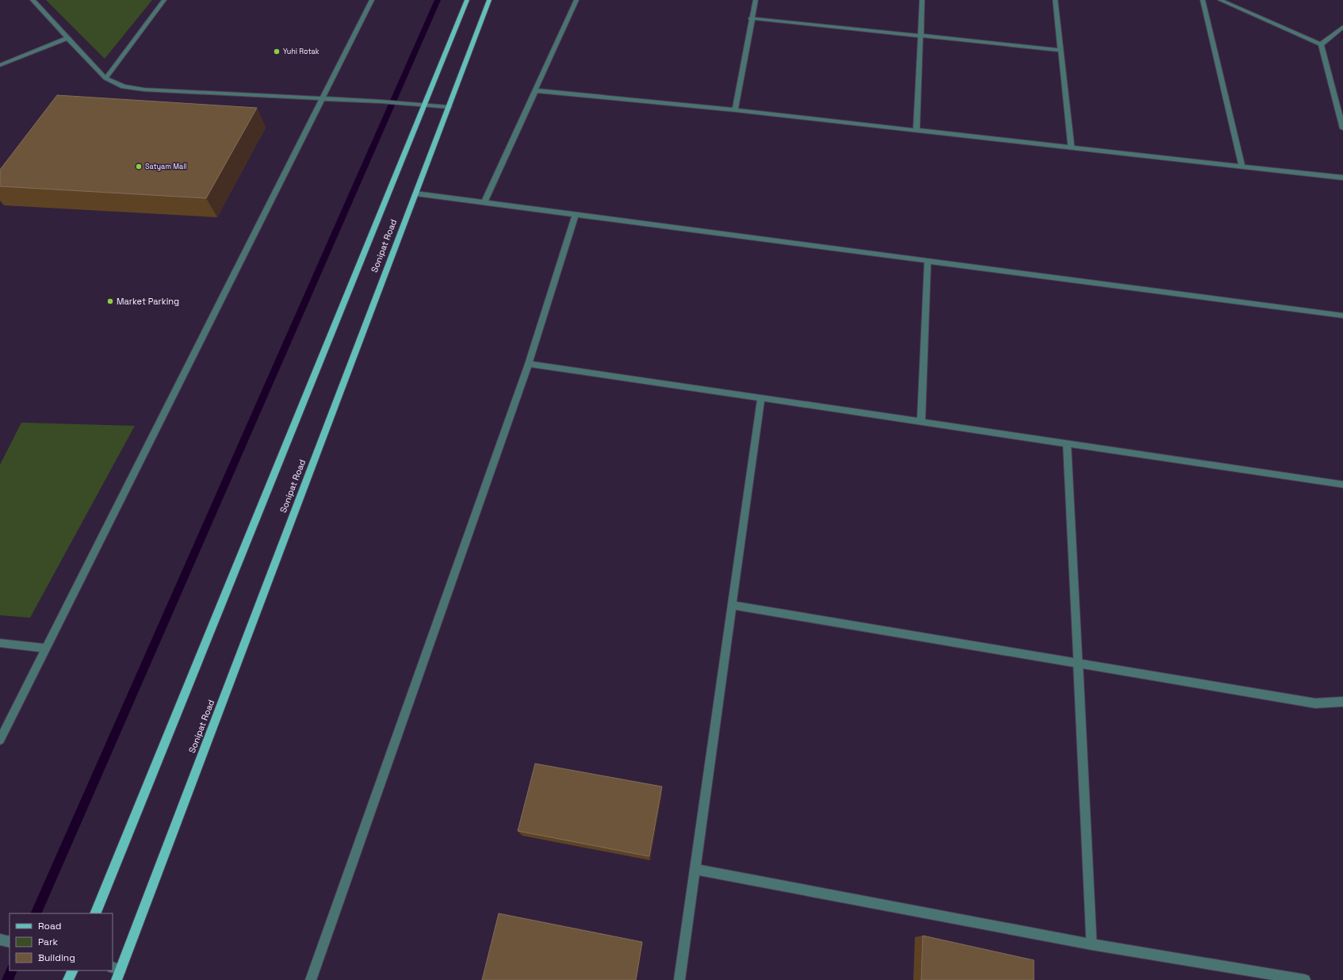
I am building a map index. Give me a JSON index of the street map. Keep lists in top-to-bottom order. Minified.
{"streets":{"main road":["Sonipat Road"]},"places":["Yuhi Rotak","Satyam Mall","Market Parking"],"legend":["Road","Park","Building"]}
